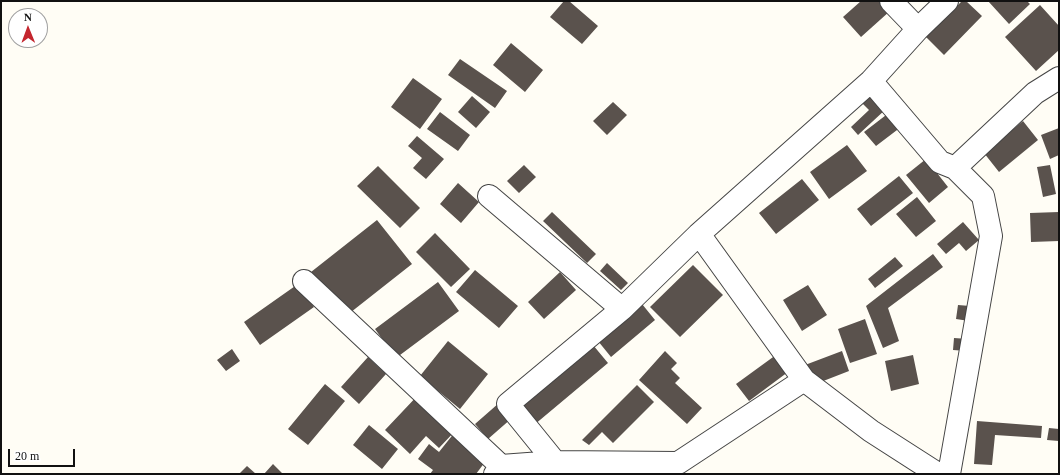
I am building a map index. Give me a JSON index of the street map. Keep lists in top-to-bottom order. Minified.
{"scale_bar":"20 m","north":"top"}
